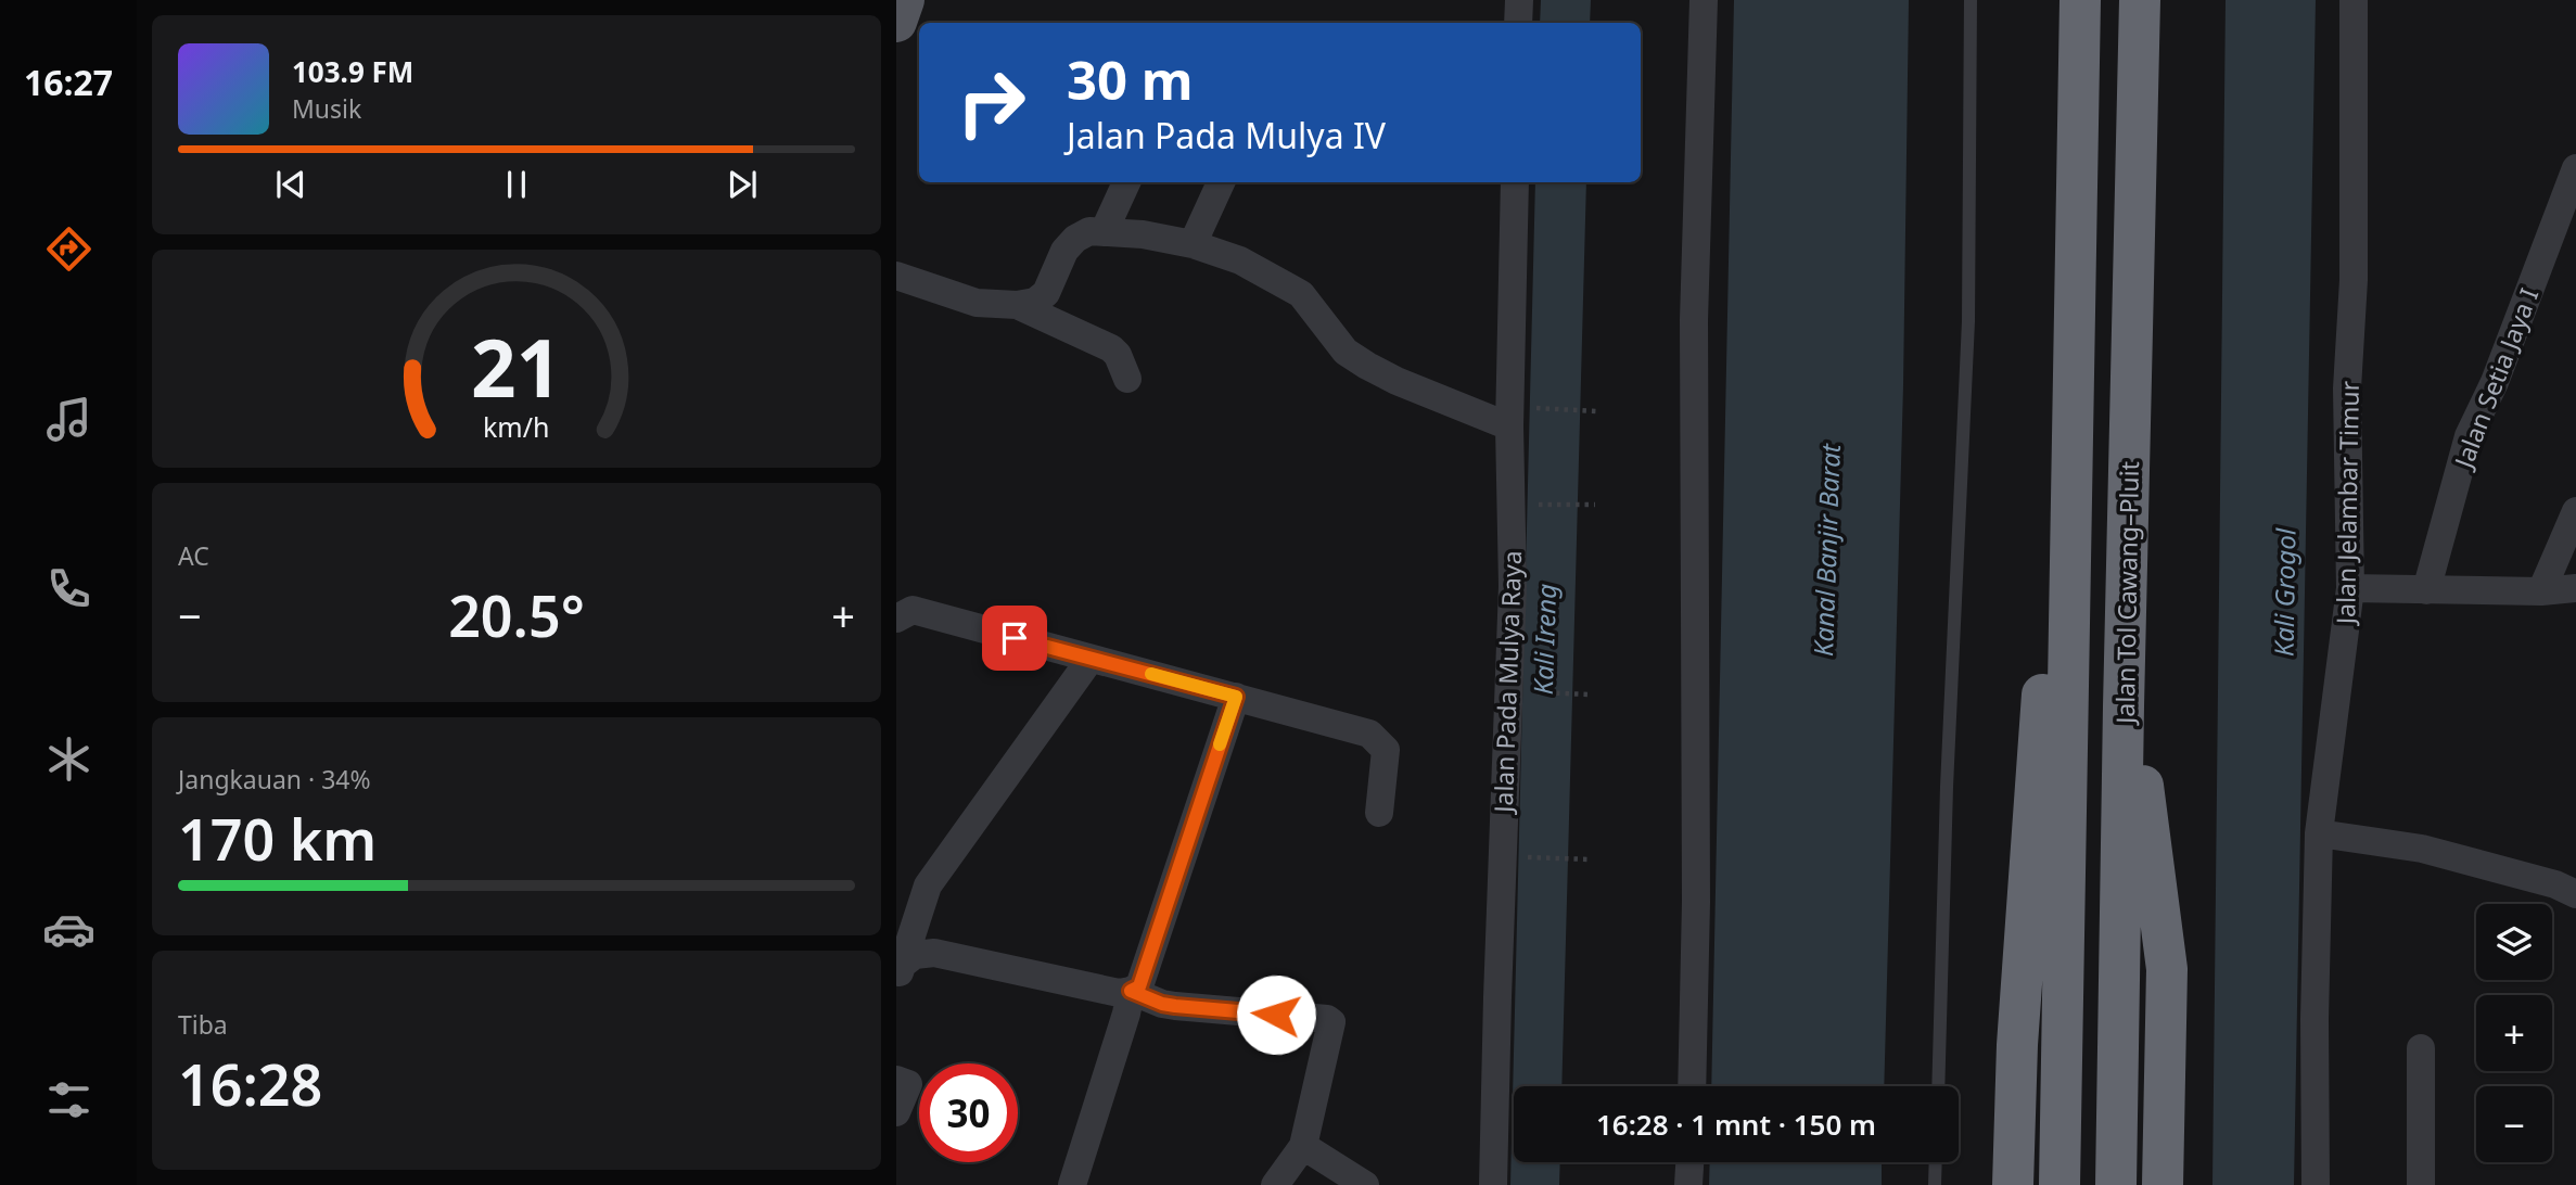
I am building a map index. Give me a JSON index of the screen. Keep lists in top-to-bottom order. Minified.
{"streets":{"highway":["Jalan Tol Cawang–Pluit"],"street":["Jalan Setia Jaya I","Jalan Jelambar Timur","Jalan Pada Mulya Raya"]},"water":["Kanal Banjir Barat","Kali Grogol","Kali Ireng"],"page":{"tabs":"16:27","turn":["30 m","Jalan Pada Mulya IV"],"song":["103.9 FM","Musik"],"tile":["AC",["Jangkauan · 34%","170 km"],["Tiba","16:28"]],"heat":["−","20.5°","+"],"map_buttons":["+","−"],"limit":"30","trip":"16:28 · 1 mnt · 150 m","gauge":["21","km/h"]}}
